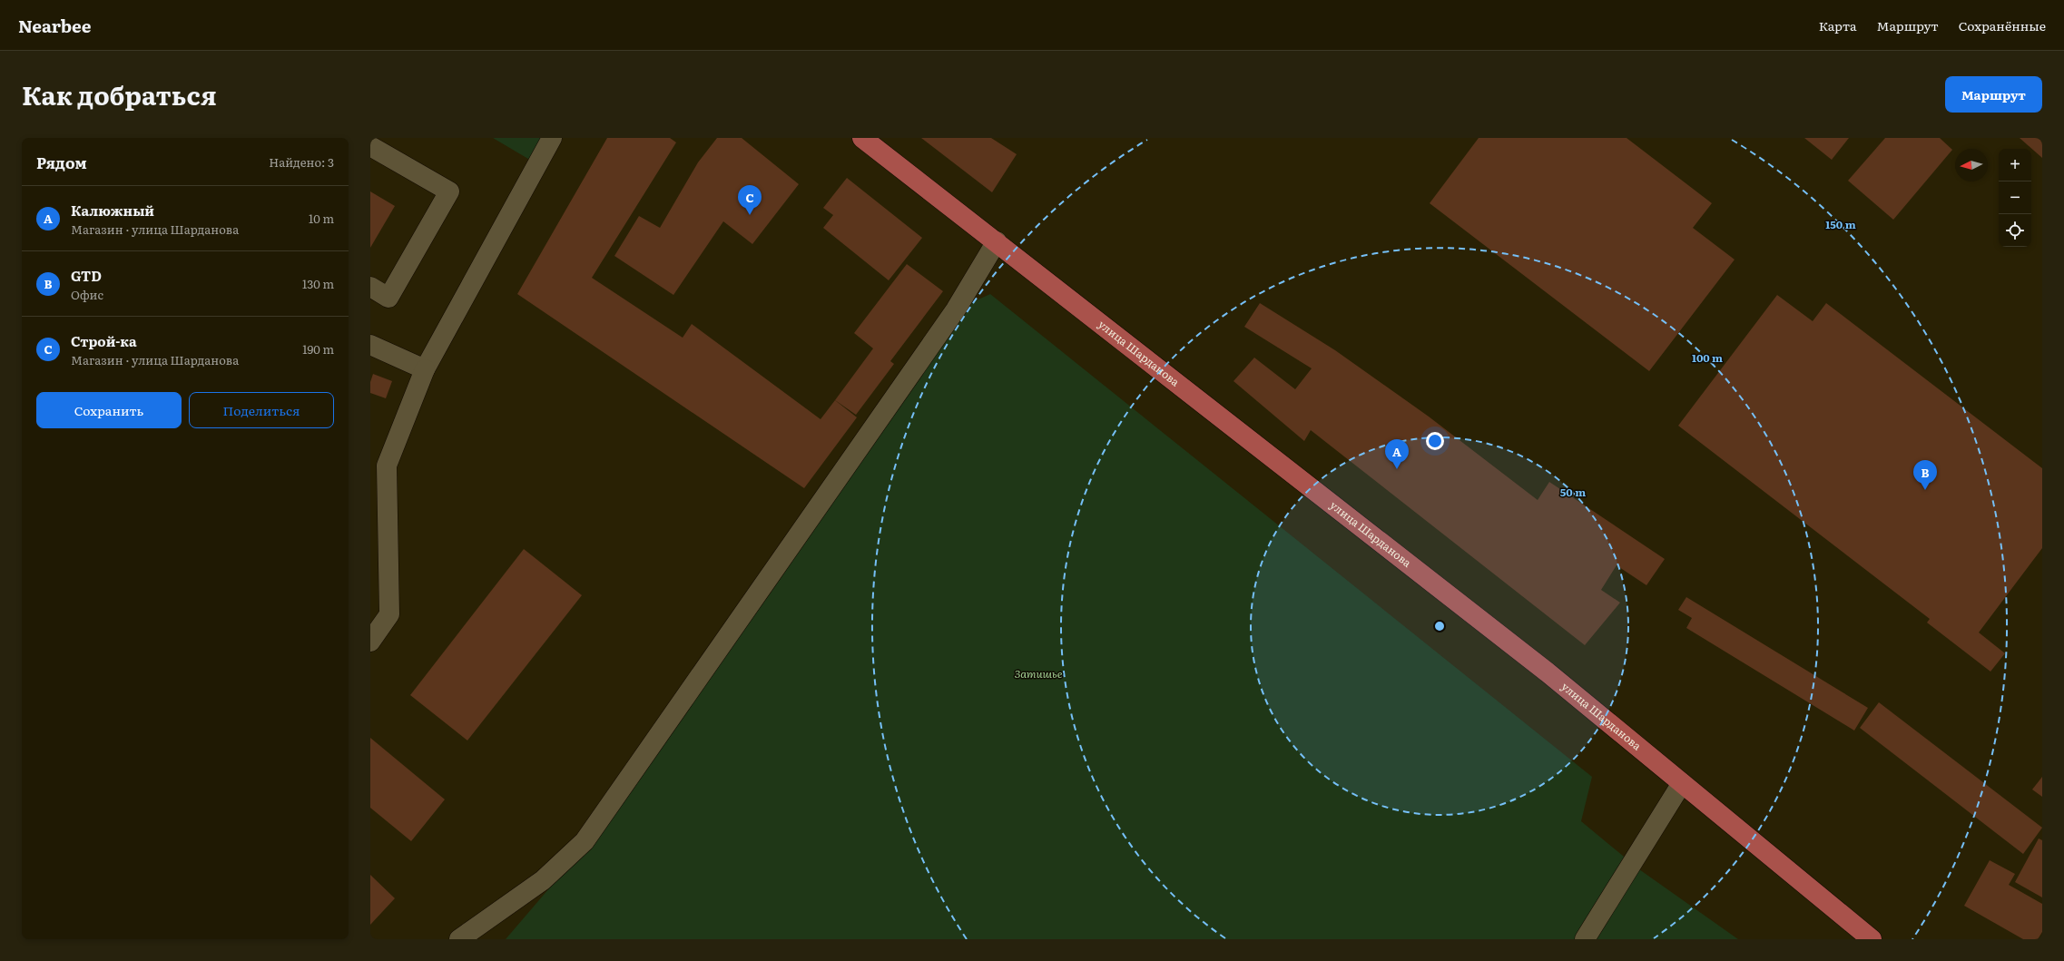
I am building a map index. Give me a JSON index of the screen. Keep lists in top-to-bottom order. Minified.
{"streets":{"main road":["улица Шарданова"]},"parks":["Затишье"],"north":"left","page":{"header":"Nearbee","nav":["Карта","Маршрут","Сохранённые"],"title":"Как добраться","buttons":["Маршрут",["Сохранить","Поделиться"]],"heading":["Рядом","Найдено: 3"],"map_buttons":["+","−"],"list":[{"mark":"A","name":"Калюжный","note":"Магазин · улица Шарданова","value":"10 m"},{"mark":"B","name":"GTD","note":"Офис","value":"130 m"},{"mark":"C","name":"Строй-ка","note":"Магазин · улица Шарданова","value":"190 m"}],"pins":["C","A","B"]},"rings":["150 m","100 m","50 m"]}
